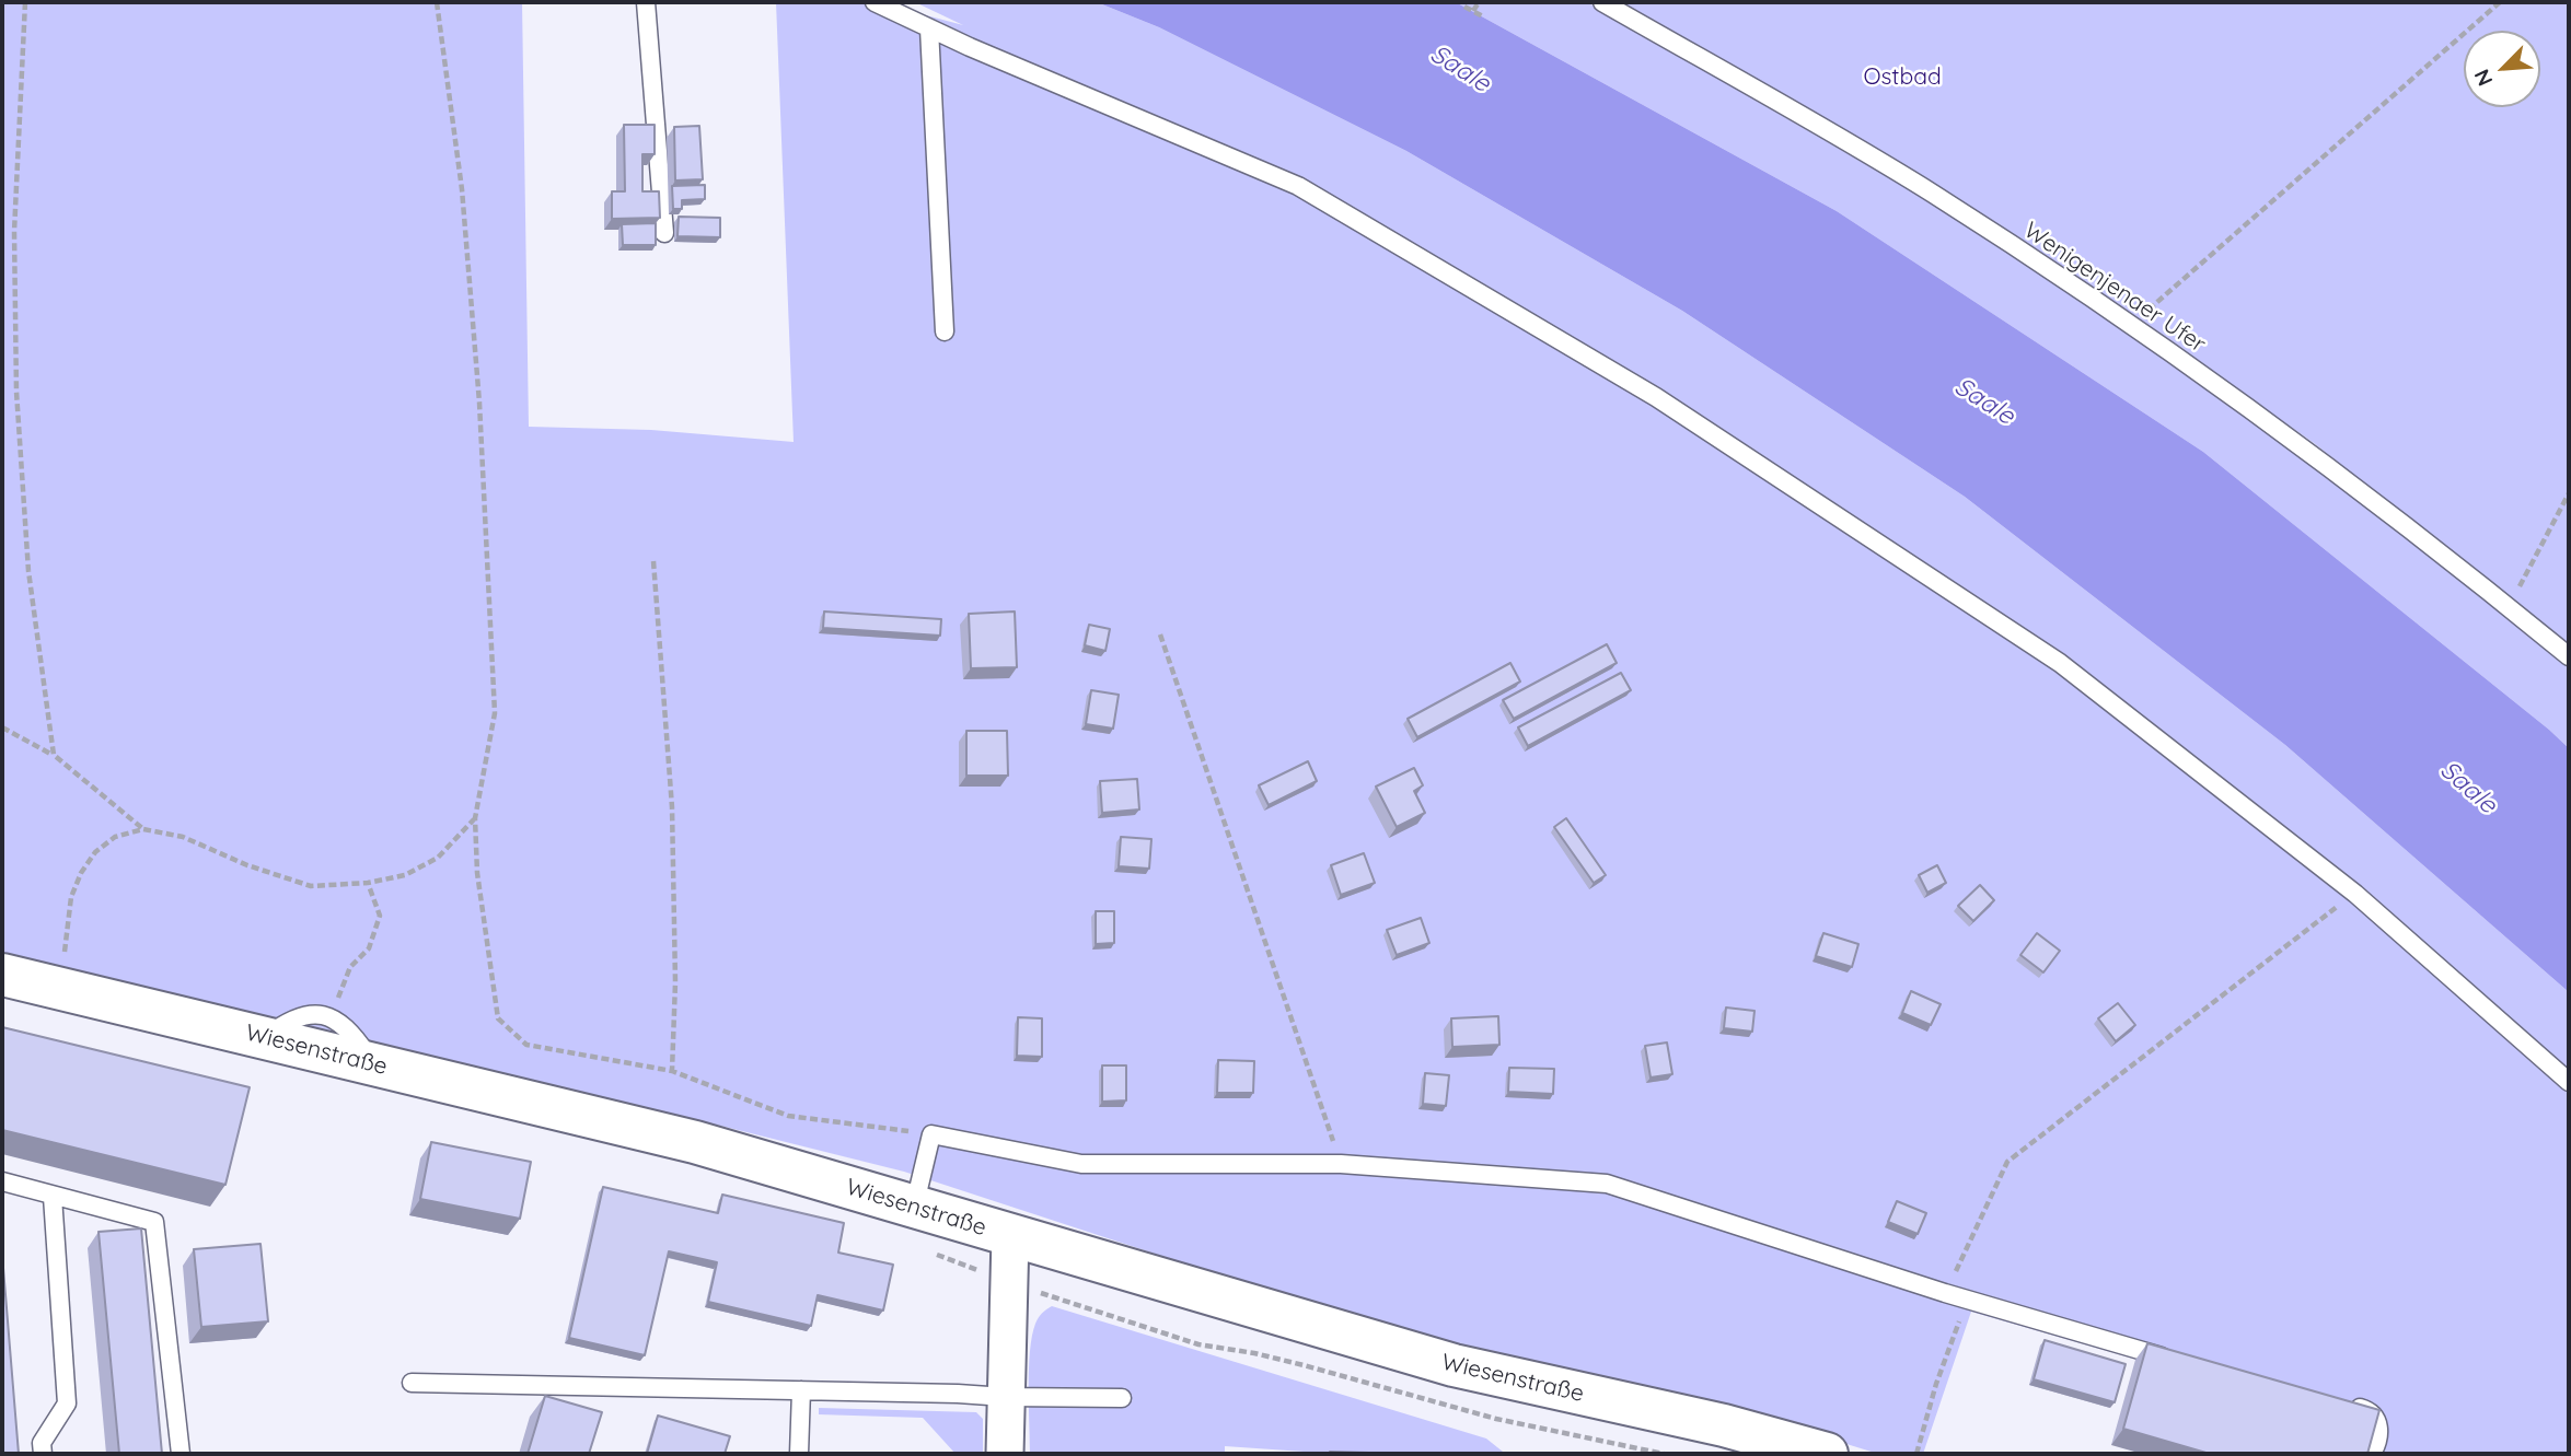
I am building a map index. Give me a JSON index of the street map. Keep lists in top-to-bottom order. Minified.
{"streets":{"street":["Wiesenstraße"],"lane":["Wenigenjenaer Ufer"]},"water":["Saale"],"parks":["Ostbad"],"north":"bottom left"}
